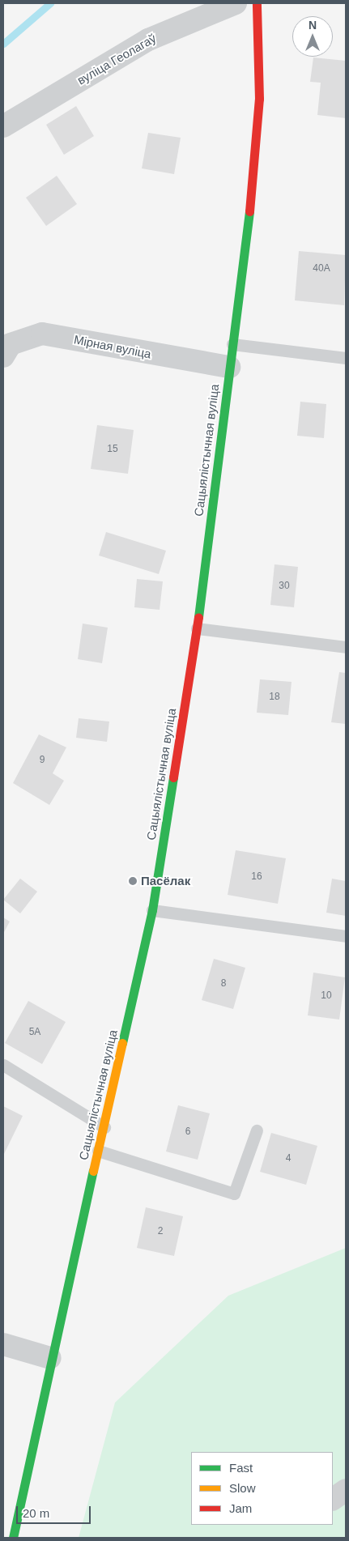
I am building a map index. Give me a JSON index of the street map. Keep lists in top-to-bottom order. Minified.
{"streets":{"main road":["Сацыялістычная вуліца"],"street":["вуліца Геолагаў","Мірная вуліца"]},"crossings":[["Мірная вуліца","Сацыялістычная вуліца"]],"places":["Пасёлак"],"house_numbers":["40А","15","30","18","9","16","8","10","5А","6","4","2"],"legend":["Fast","Slow","Jam"],"scale_bar":"20 m","north":"top"}
